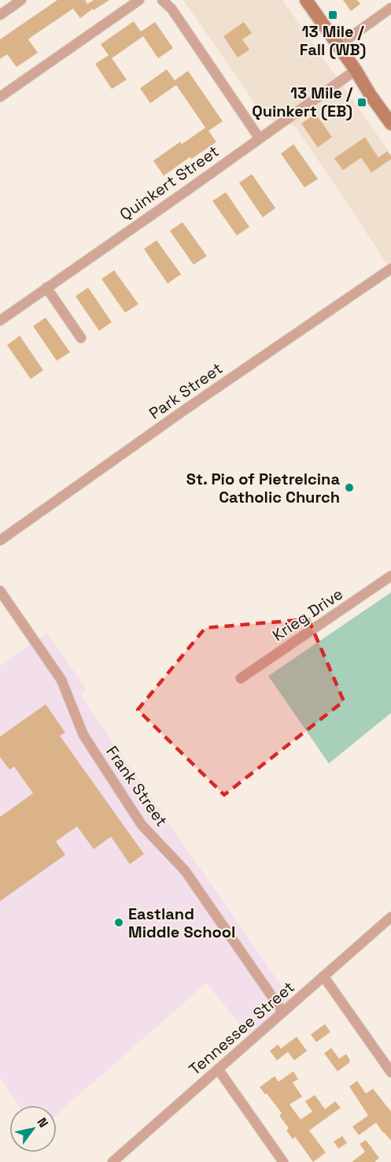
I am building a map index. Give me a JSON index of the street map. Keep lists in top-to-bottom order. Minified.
{"streets":{"street":["Quinkert Street","Park Street","Krieg Drive","Frank Street","Tennessee Street"]},"crossings":[["Frank Street","Tennessee Street"]],"places":{"transit":["13 Mile / Fall (WB)","13 Mile / Quinkert (EB)"],"other":["St. Pio of Pietrelcina Catholic Church","Eastland Middle School"]},"north":"top right"}
